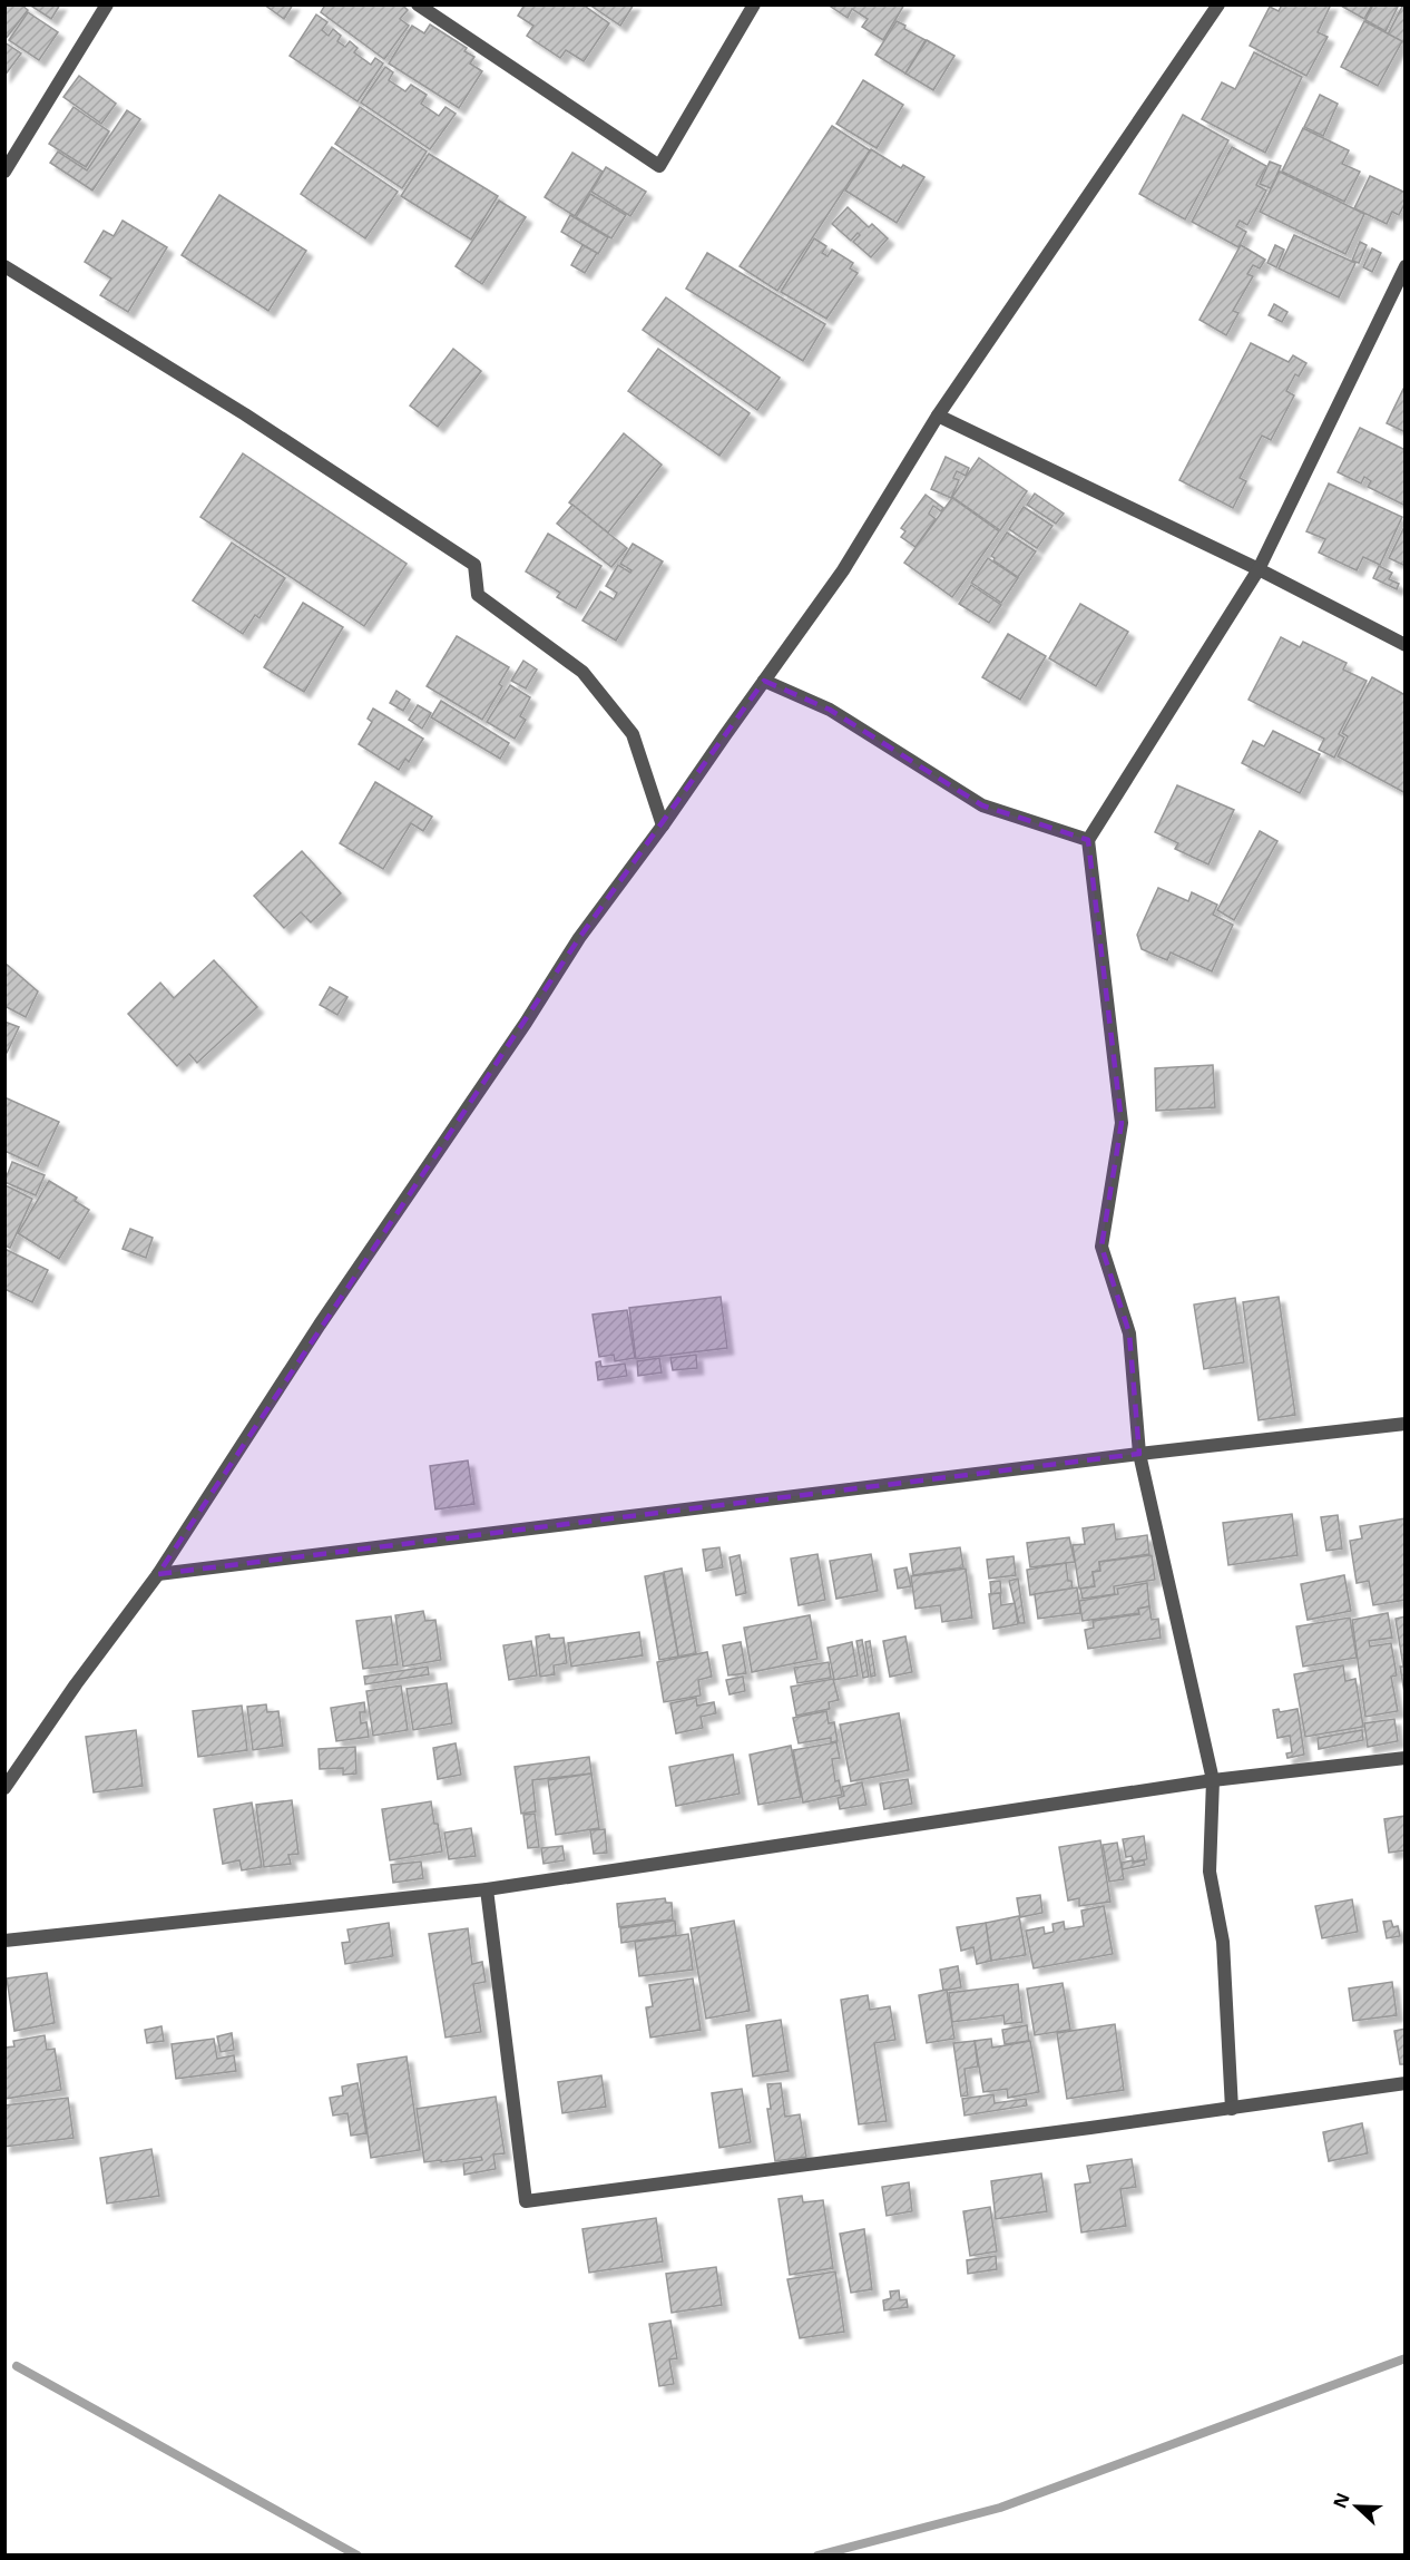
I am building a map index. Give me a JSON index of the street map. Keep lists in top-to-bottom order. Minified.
{"north":"left"}
